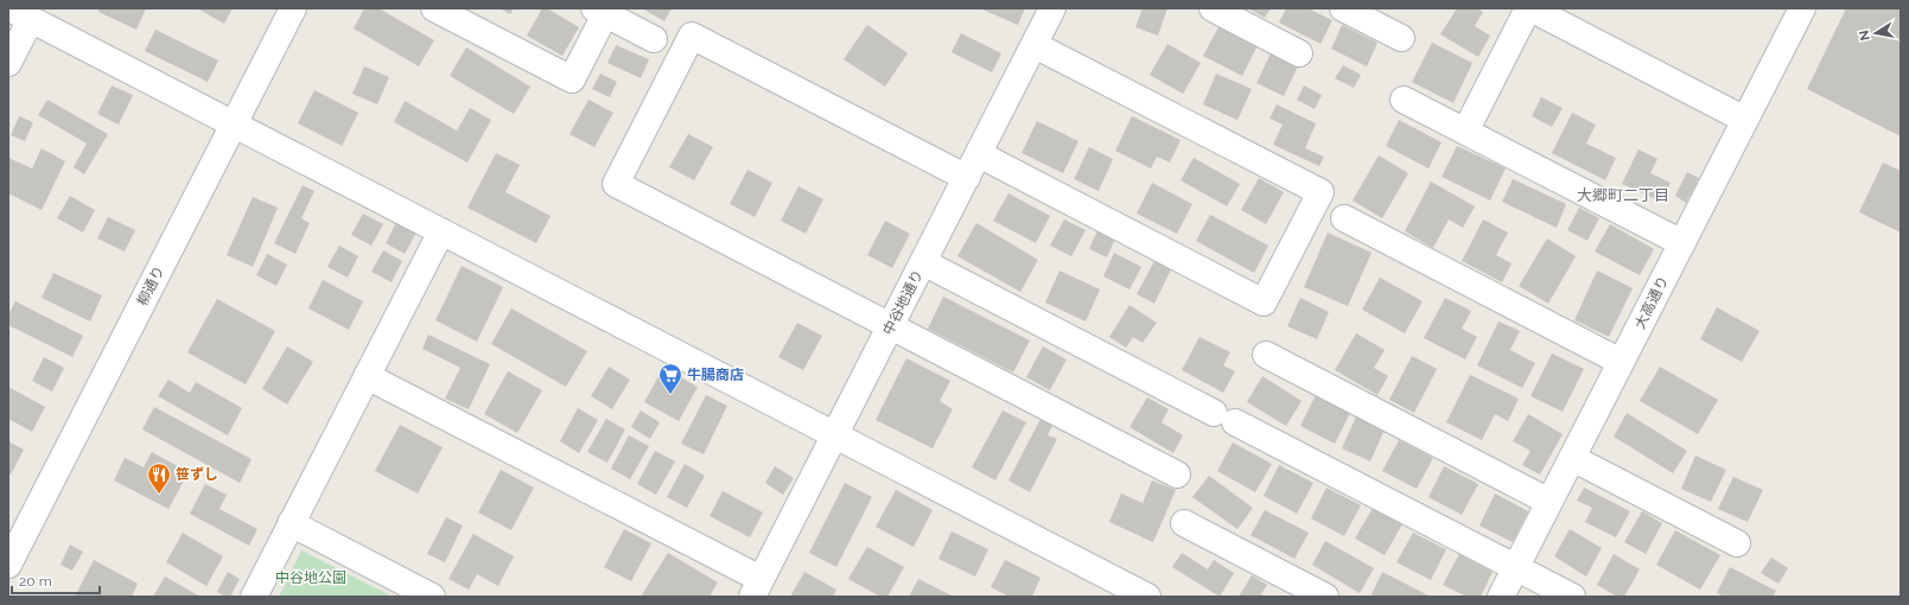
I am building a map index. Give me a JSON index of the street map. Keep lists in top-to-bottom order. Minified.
{"streets":{"street":["柳通り","中谷地通り","大高通り"]},"districts":["大郷町二丁目"],"parks":["中谷地公園"],"places":{"supermarket":["牛腸商店"],"restaurant":["笹ずし"]},"scale_bar":"20 m","north":"left"}
